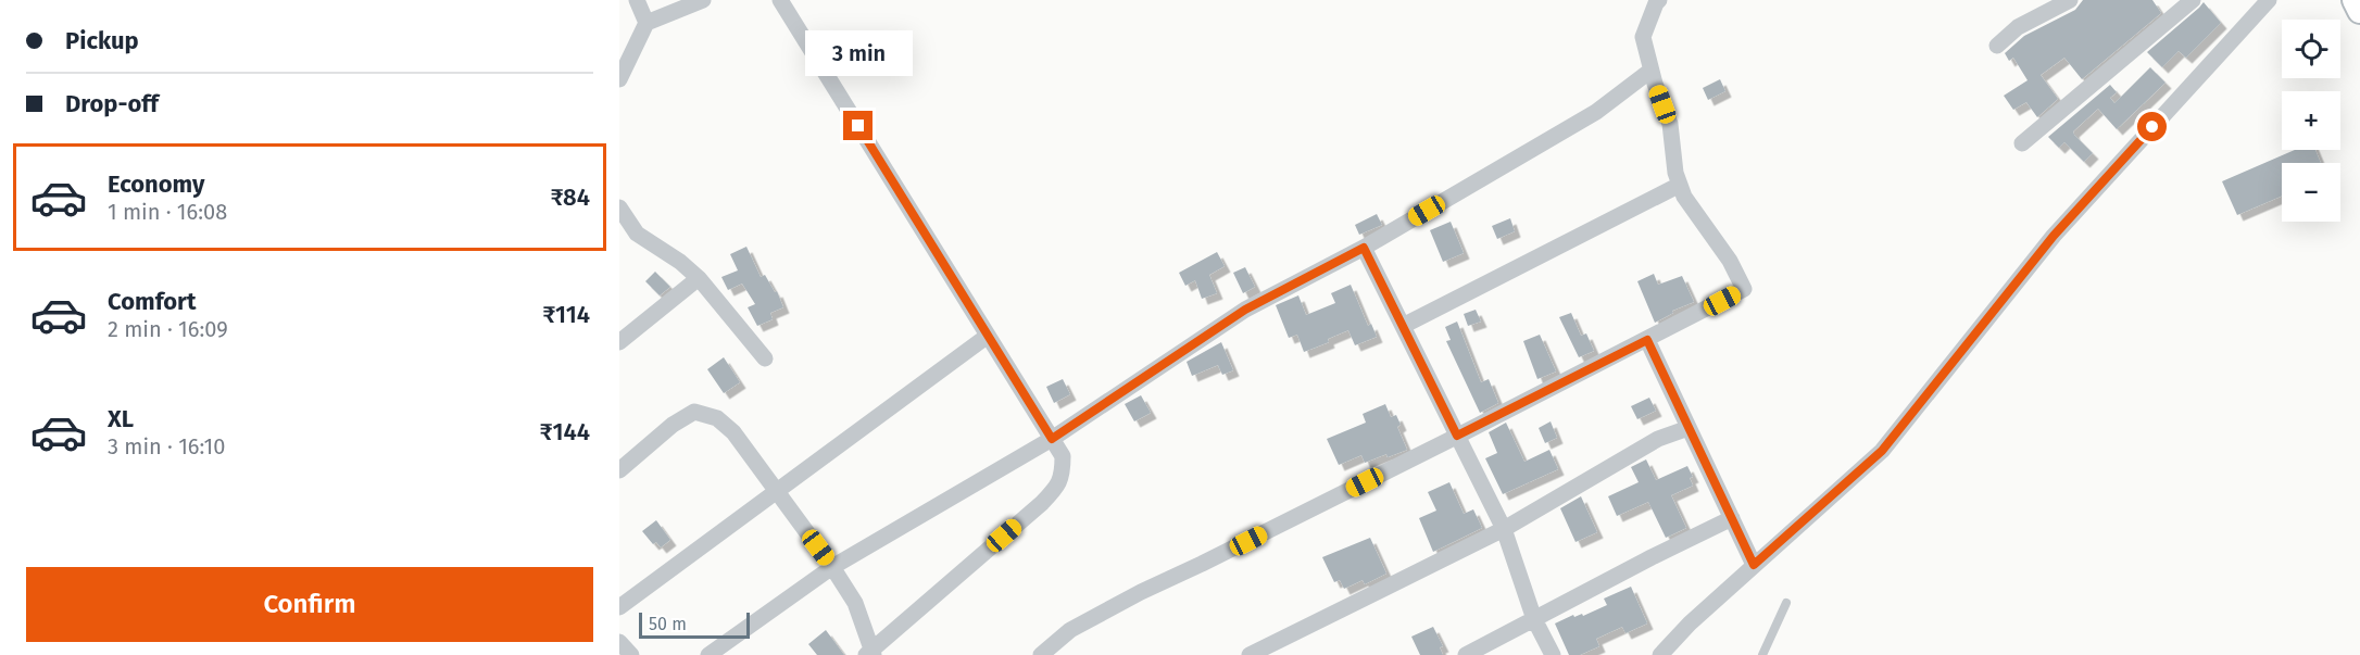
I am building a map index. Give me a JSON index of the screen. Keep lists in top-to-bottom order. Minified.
{"scale_bar":"50 m","page":{"banner":["Pickup","Drop-off"],"map_buttons":["+","−"],"bubble":"3 min","list":[{"name":"Economy","note":"1 min · 16:08","value":"₹84"},{"name":"Comfort","note":"2 min · 16:09","value":"₹114"},{"name":"XL","note":"3 min · 16:10","value":"₹144"}],"buttons":"Confirm","scale":"50 m"}}
